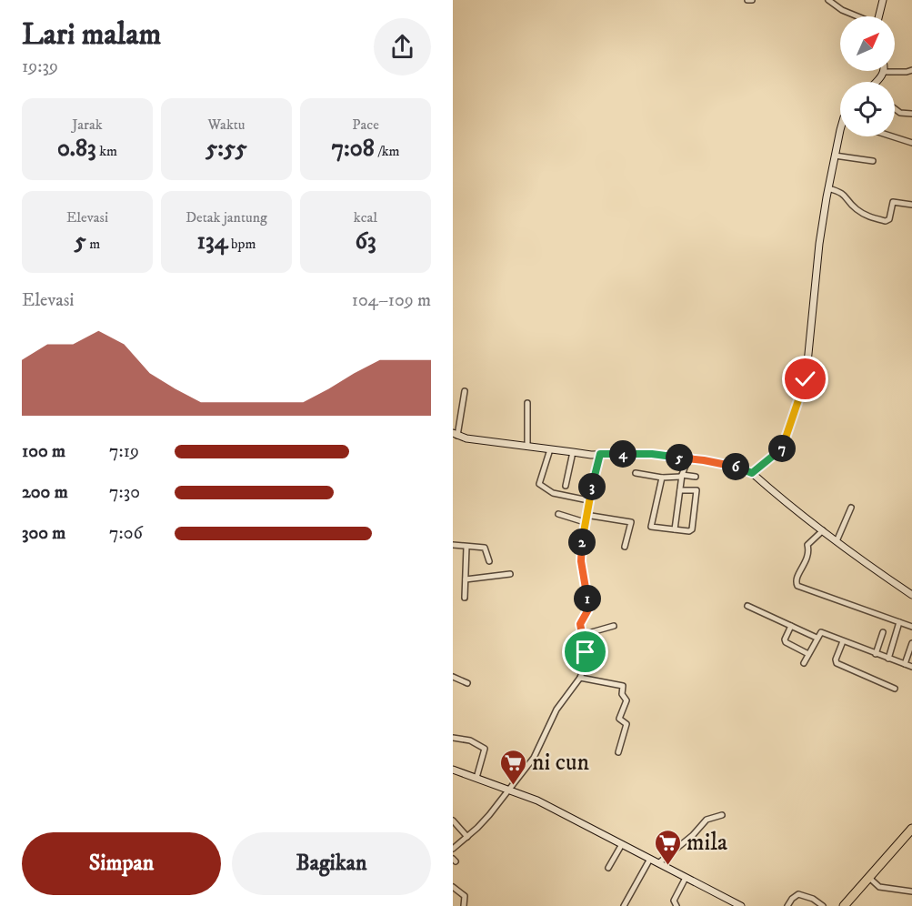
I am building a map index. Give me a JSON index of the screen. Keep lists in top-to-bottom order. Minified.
{"places":{"supermarket":["ni cun","mila"]},"north":"top right","page":{"heading":["Lari malam","19:39"],"stats":[["Jarak","0.83 km"],["Waktu","5:55"],["Pace","7:08 /km"],["Elevasi","5 m"],["Detak jantung","134 bpm"],["kcal","63"]],"chart":["Elevasi","104–109 m"],"list":[{"name":"100 m","note":"7:19"},{"name":"200 m","note":"7:30"},{"name":"300 m","note":"7:06"}],"pins":["7","4","5","6","3","2","1"],"buttons":["Simpan","Bagikan"]}}
